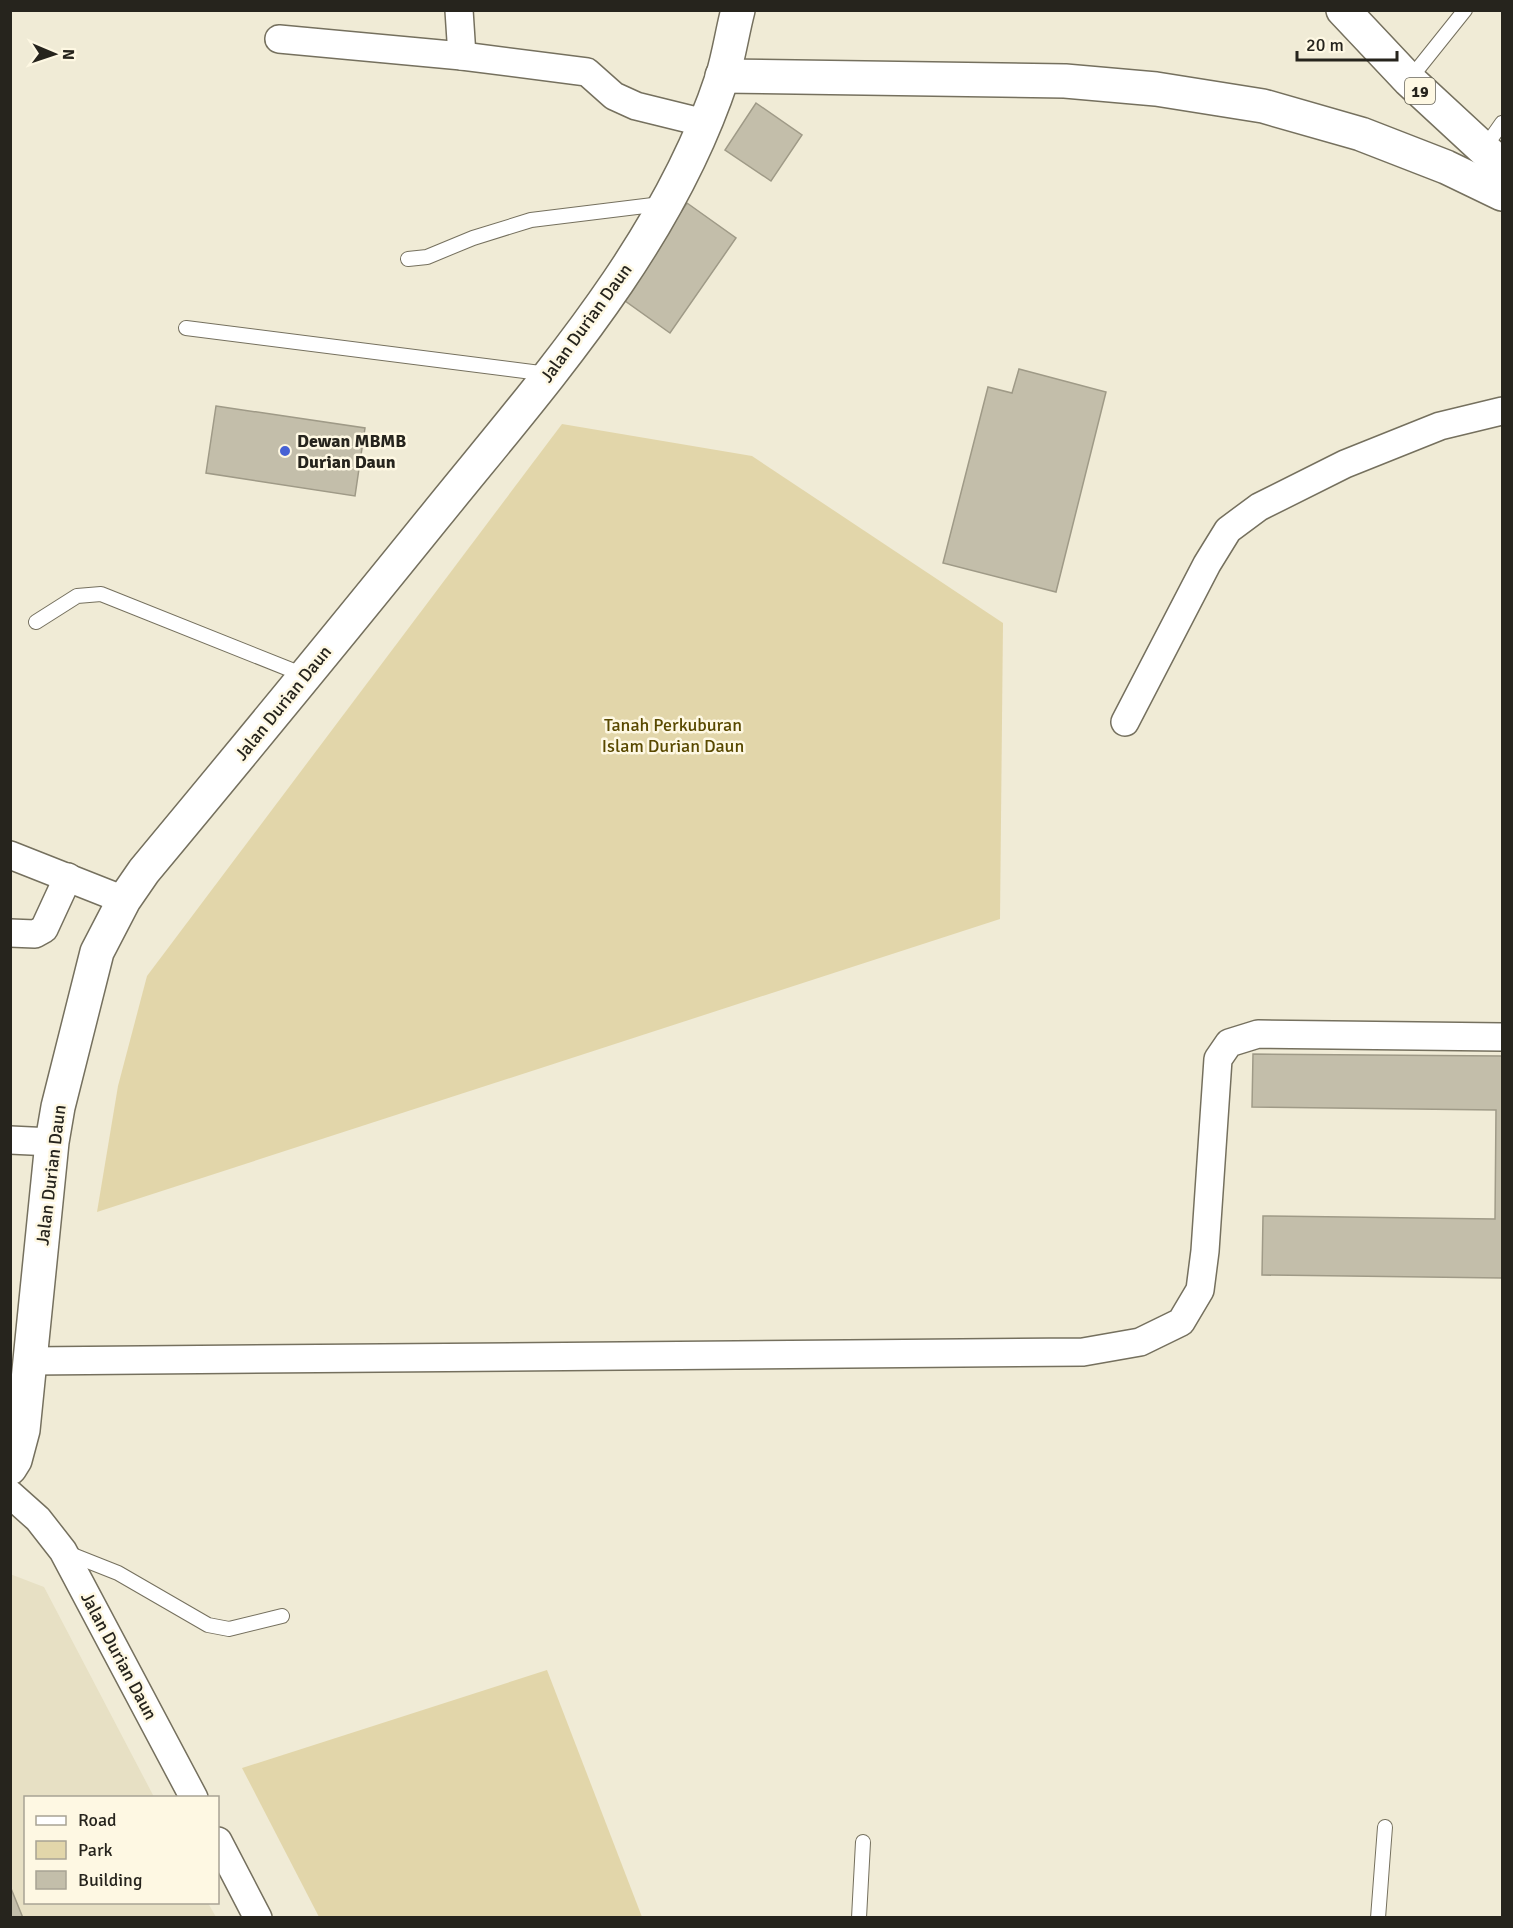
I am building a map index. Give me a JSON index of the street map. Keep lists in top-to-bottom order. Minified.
{"streets":{"street":["19","Jalan Durian Daun"]},"parks":["Tanah Perkuburan Islam Durian Daun"],"places":["Dewan MBMB Durian Daun"],"legend":["Road","Park","Building"],"scale_bar":"20 m","north":"right"}
